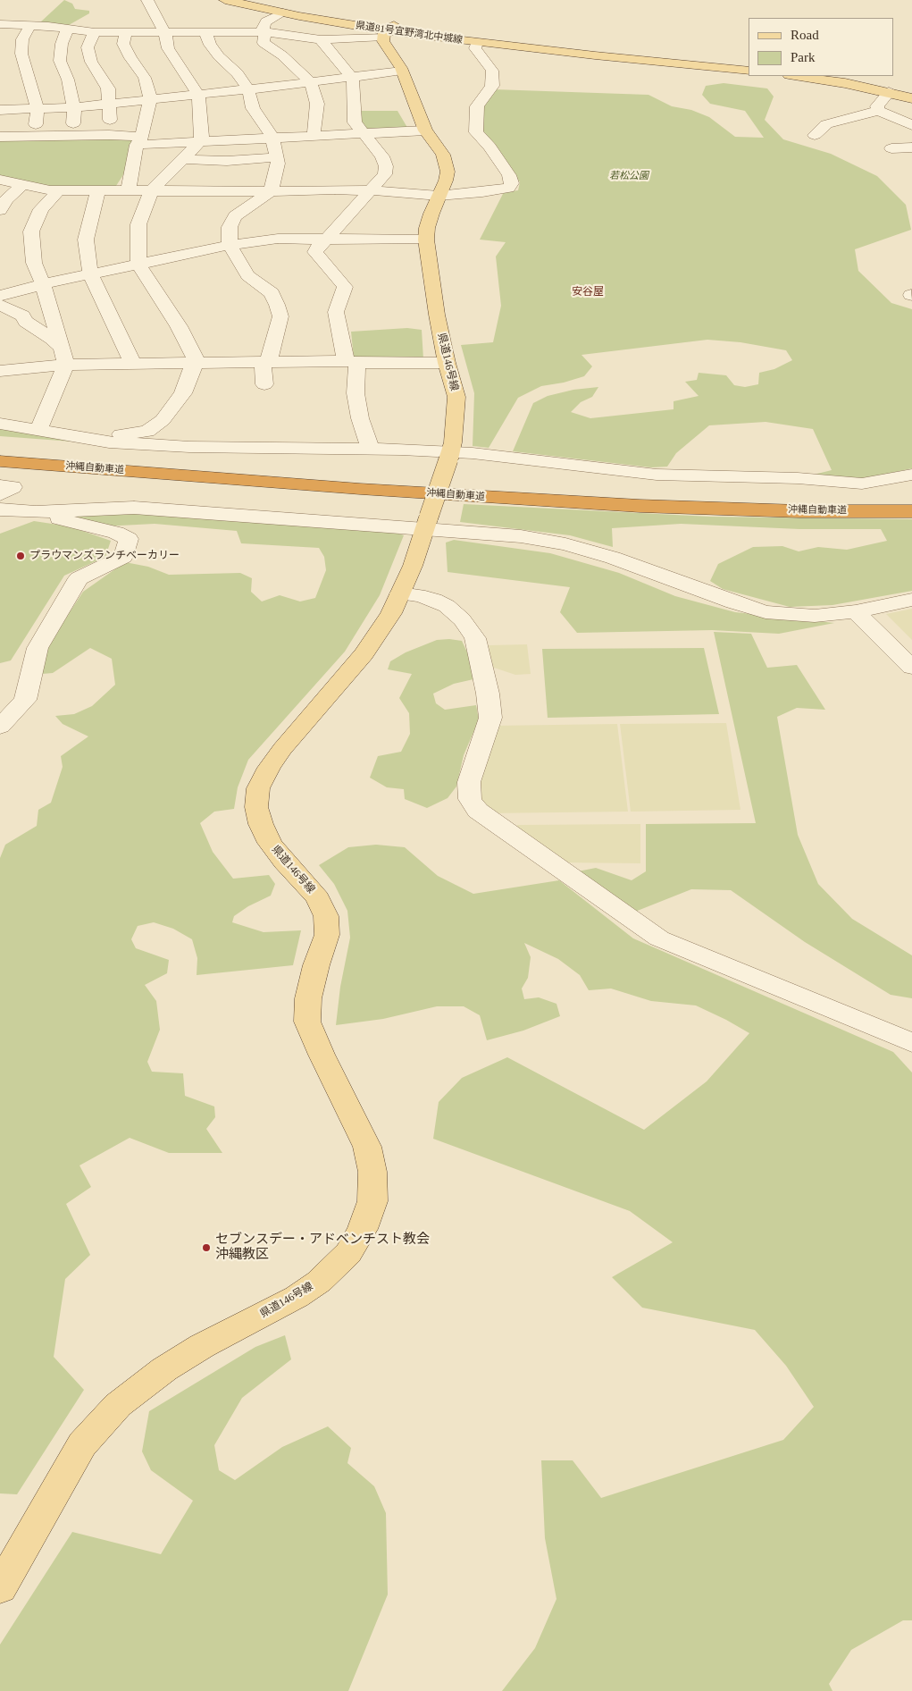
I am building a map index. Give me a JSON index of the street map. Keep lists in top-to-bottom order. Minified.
{"streets":{"highway":["沖縄自動車道"],"main road":["県道81号宜野湾北中城線","県道146号線"]},"crossings":[["県道81号宜野湾北中城線","県道146号線"]],"districts":["安谷屋"],"parks":["若松公園"],"places":["プラウマンズランチベーカリー","セブンスデー・アドベンチスト教会 沖縄教区"],"legend":["Road","Park"]}
